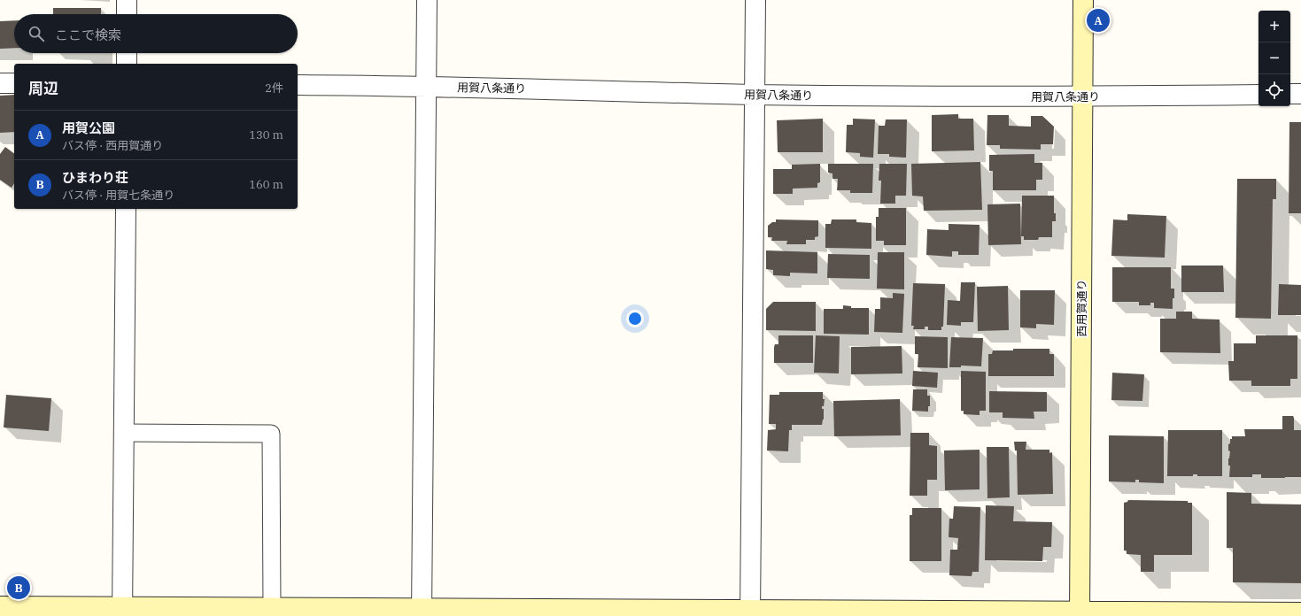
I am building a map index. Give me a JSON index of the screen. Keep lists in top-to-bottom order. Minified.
{"streets":{"street":["用賀八条通り","西用賀通り"]},"crossings":[["用賀八条通り","西用賀通り"]],"page":{"pins":["A","B"],"map_buttons":["+","−"],"search":"ここで検索","heading":["周辺","2件"],"list":[{"mark":"A","name":"用賀公園","note":"バス停 · 西用賀通り","value":"130 m"},{"mark":"B","name":"ひまわり荘","note":"バス停 · 用賀七条通り","value":"160 m"}]}}
